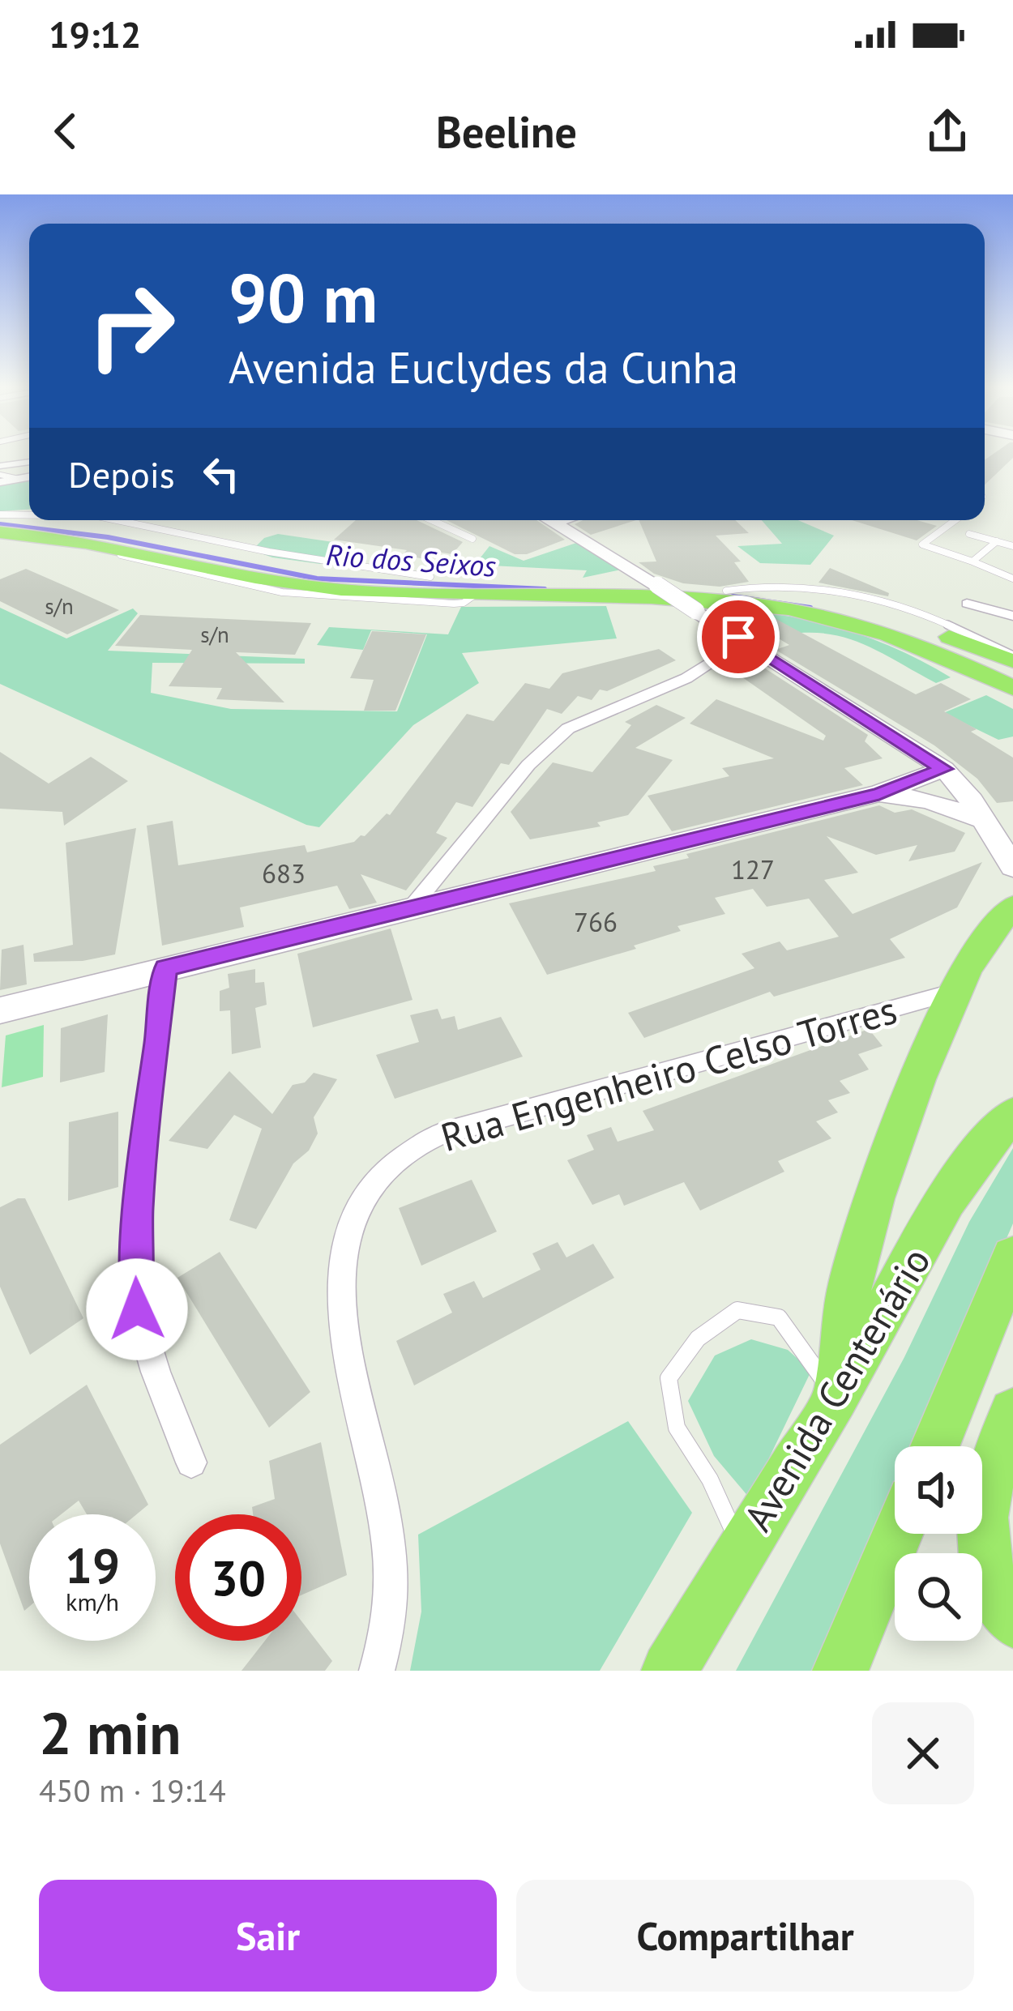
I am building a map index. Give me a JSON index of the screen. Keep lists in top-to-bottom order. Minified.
{"streets":{"main road":["Avenida Centenário"],"street":["Rua Engenheiro Celso Torres"]},"water":["Rio dos Seixos"],"house_numbers":["s/n","s/n","127","683","766"],"page":{"status":"19:12","header":"Beeline","turn":["90 m","Avenida Euclydes da Cunha"],"then":"Depois","speed":"19 km/h","limit":"30","heading":["2 min","450 m · 19:14"],"buttons":["Sair","Compartilhar"]}}
